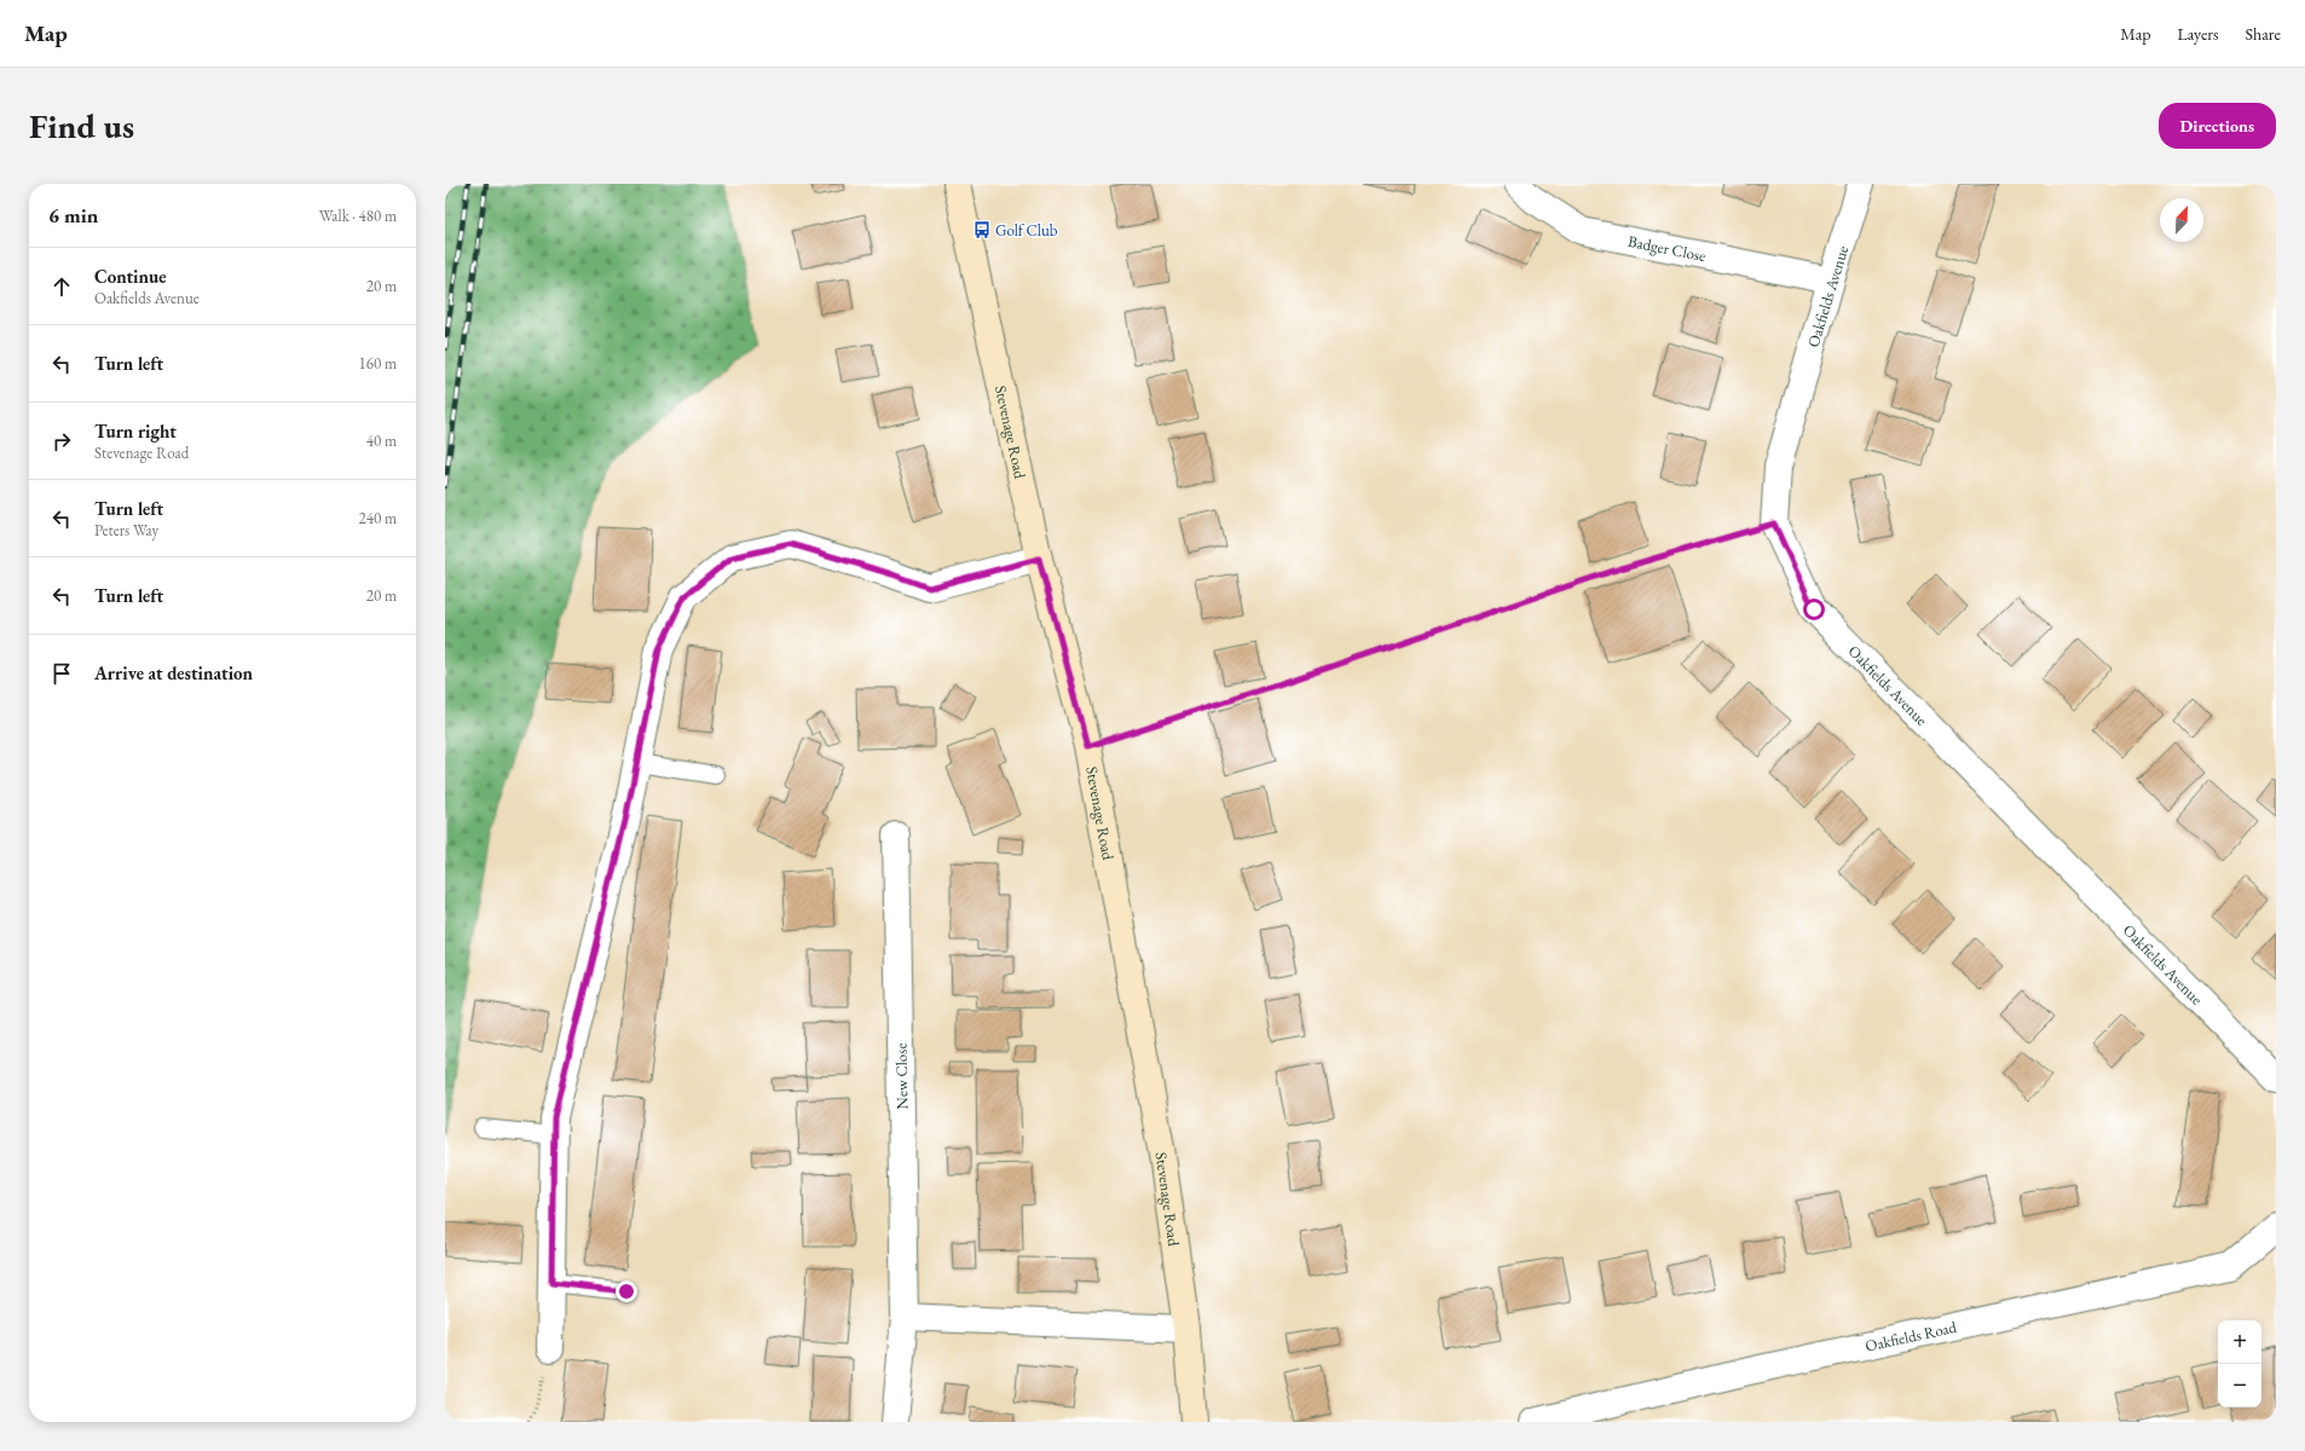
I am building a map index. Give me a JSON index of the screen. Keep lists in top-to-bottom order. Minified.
{"streets":{"main road":["Stevenage Road"],"street":["Badger Close","Oakfields Avenue","New Close","Oakfields Road"]},"crossings":[["Badger Close","Oakfields Avenue"]],"places":{"bus stop":["Golf Club"]},"north":"top right","page":{"header":"Map","nav":["Map","Layers","Share"],"buttons":"Directions","title":"Find us","heading":["6 min","Walk · 480 m"],"list":[["Continue","Oakfields Avenue","20 m"],["Turn left","160 m"],["Turn right","Stevenage Road","40 m"],["Turn left","Peters Way","240 m"],["Turn left","20 m"],"Arrive at destination"],"map_buttons":["+","−"]}}
